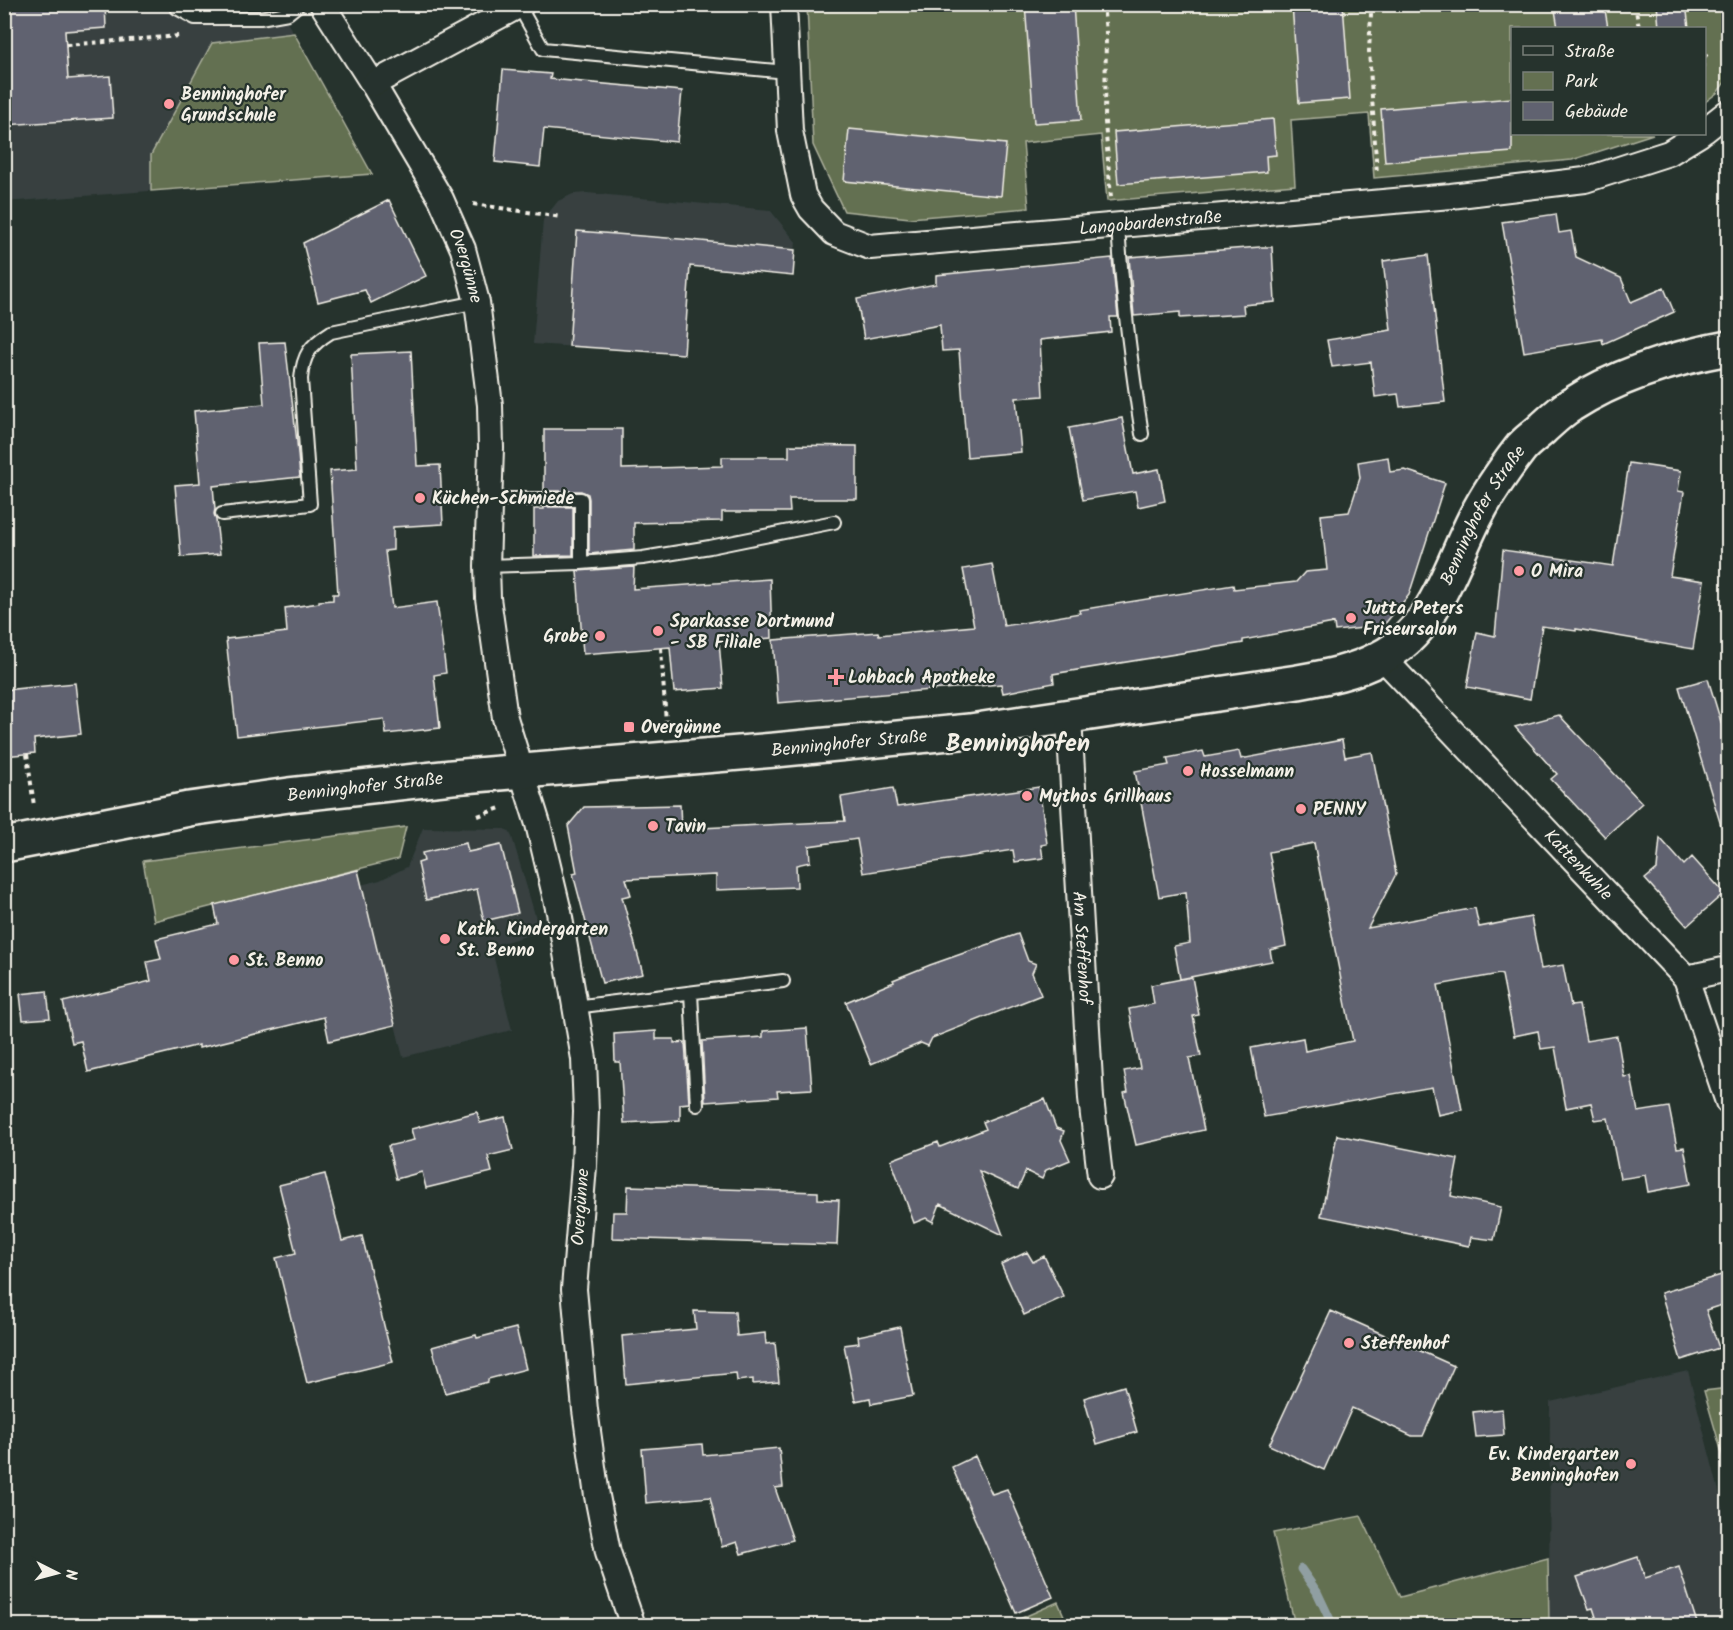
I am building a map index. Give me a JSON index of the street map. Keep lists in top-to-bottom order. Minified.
{"streets":{"main road":["Benninghofer Straße"],"street":["Langobardenstraße","Overgünne","Kattenkuhle","Am Steffenhof"]},"crossings":[["Overgünne","Benninghofer Straße"],["Benninghofer Straße","Kattenkuhle"],["Benninghofer Straße","Am Steffenhof"]],"districts":["Benninghofen"],"places":{"other":["Benninghofer Grundschule","Küchen-Schmiede","O Mira","Jutta Peters Friseursalon","Sparkasse Dortmund - SB Filiale","Grobe","Hosselmann","Mythos Grillhaus","PENNY","Tavin","Kath. Kindergarten St. Benno","St. Benno","Steffenhof","Ev. Kindergarten Benninghofen"],"health":["Lohbach Apotheke"],"transit":["Overgünne"]},"legend":["Straße","Park","Gebäude"],"north":"right"}
